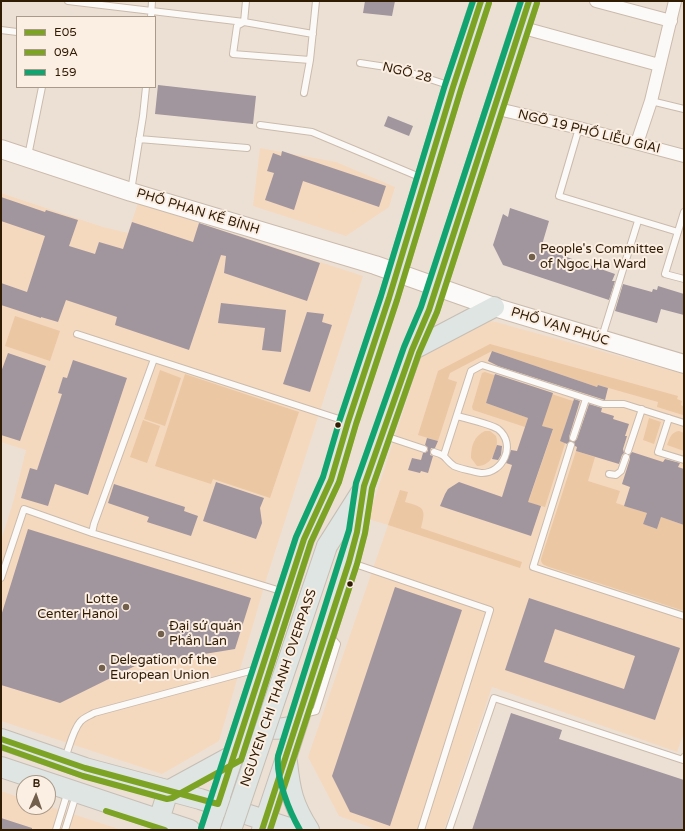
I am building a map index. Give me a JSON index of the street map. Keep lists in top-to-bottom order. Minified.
{"streets":{"main road":["NGUYEN CHI THANH OVERPASS"],"street":["NGÕ 19 PHỐ LIỄU GIAI","PHỐ PHAN KẾ BÍNH","PHỐ VẠN PHÚC"],"lane":["NGÕ 28"]},"crossings":[["PHỐ PHAN KẾ BÍNH","PHỐ VẠN PHÚC"]],"places":["People's Committee of Ngoc Ha Ward","Lotte Center Hanoi","Đại sứ quán Phần Lan","Delegation of the European Union"],"lines":["transit line E05","transit line 159","transit line 09A"],"legend":["E05","09A","159"],"north":"top"}
